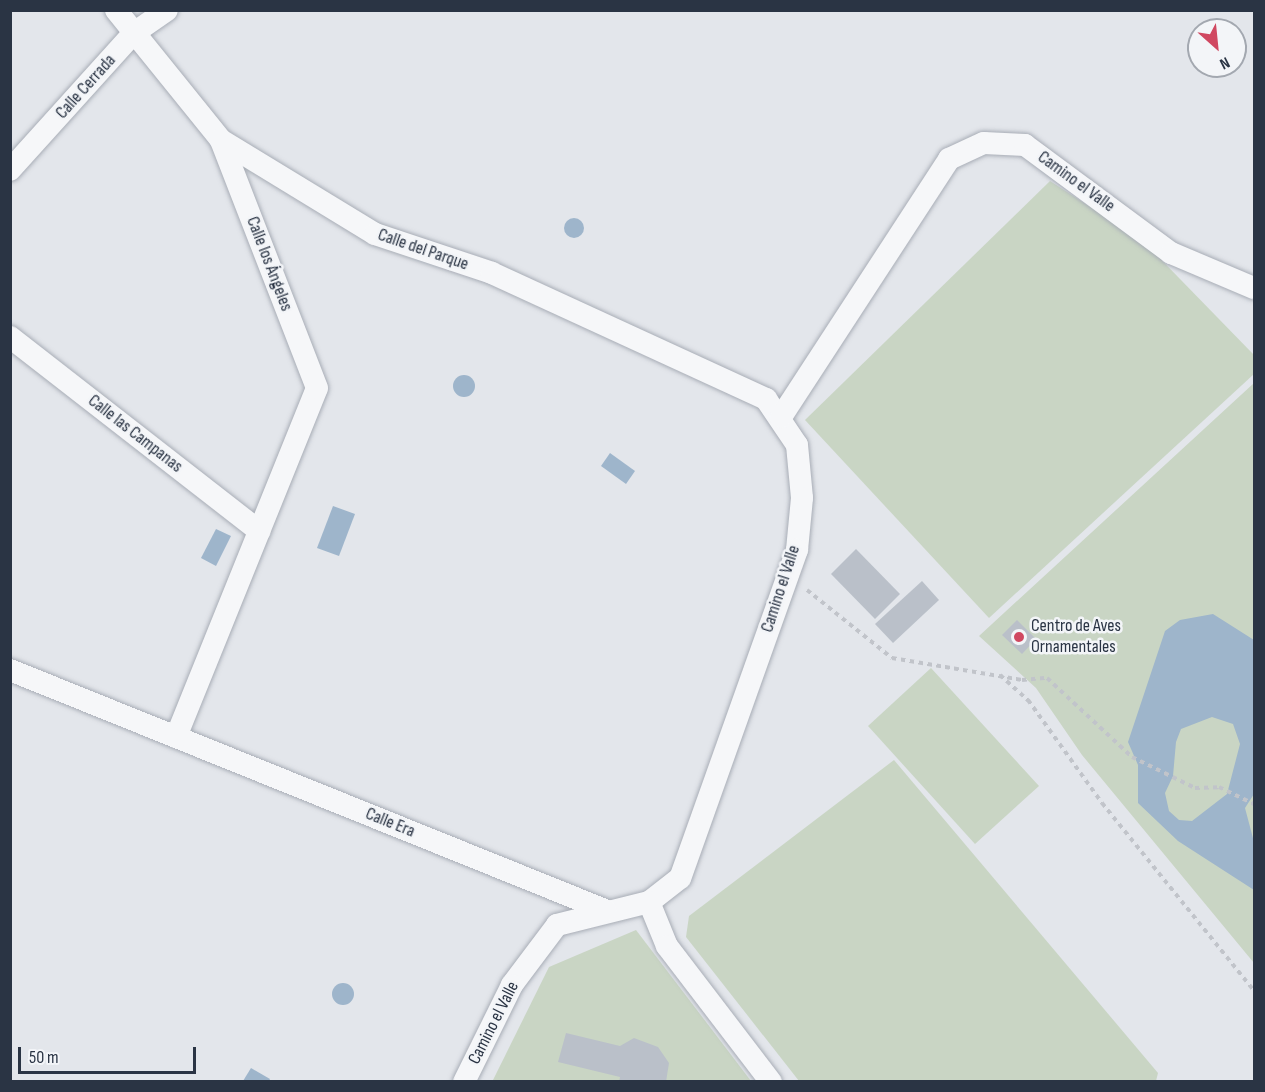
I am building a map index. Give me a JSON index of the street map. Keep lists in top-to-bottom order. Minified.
{"streets":{"street":["Calle Cerrada","Camino el Valle","Calle del Parque","Calle los Ángeles","Calle las Campanas","Calle Era"]},"crossings":[["Calle Cerrada","Calle del Parque"],["Camino el Valle","Calle del Parque"],["Camino el Valle","Calle Era"],["Calle del Parque","Calle los Ángeles"],["Calle los Ángeles","Calle las Campanas"]],"places":["Centro de Aves Ornamentales"],"scale_bar":"50 m","north":"bottom right"}
